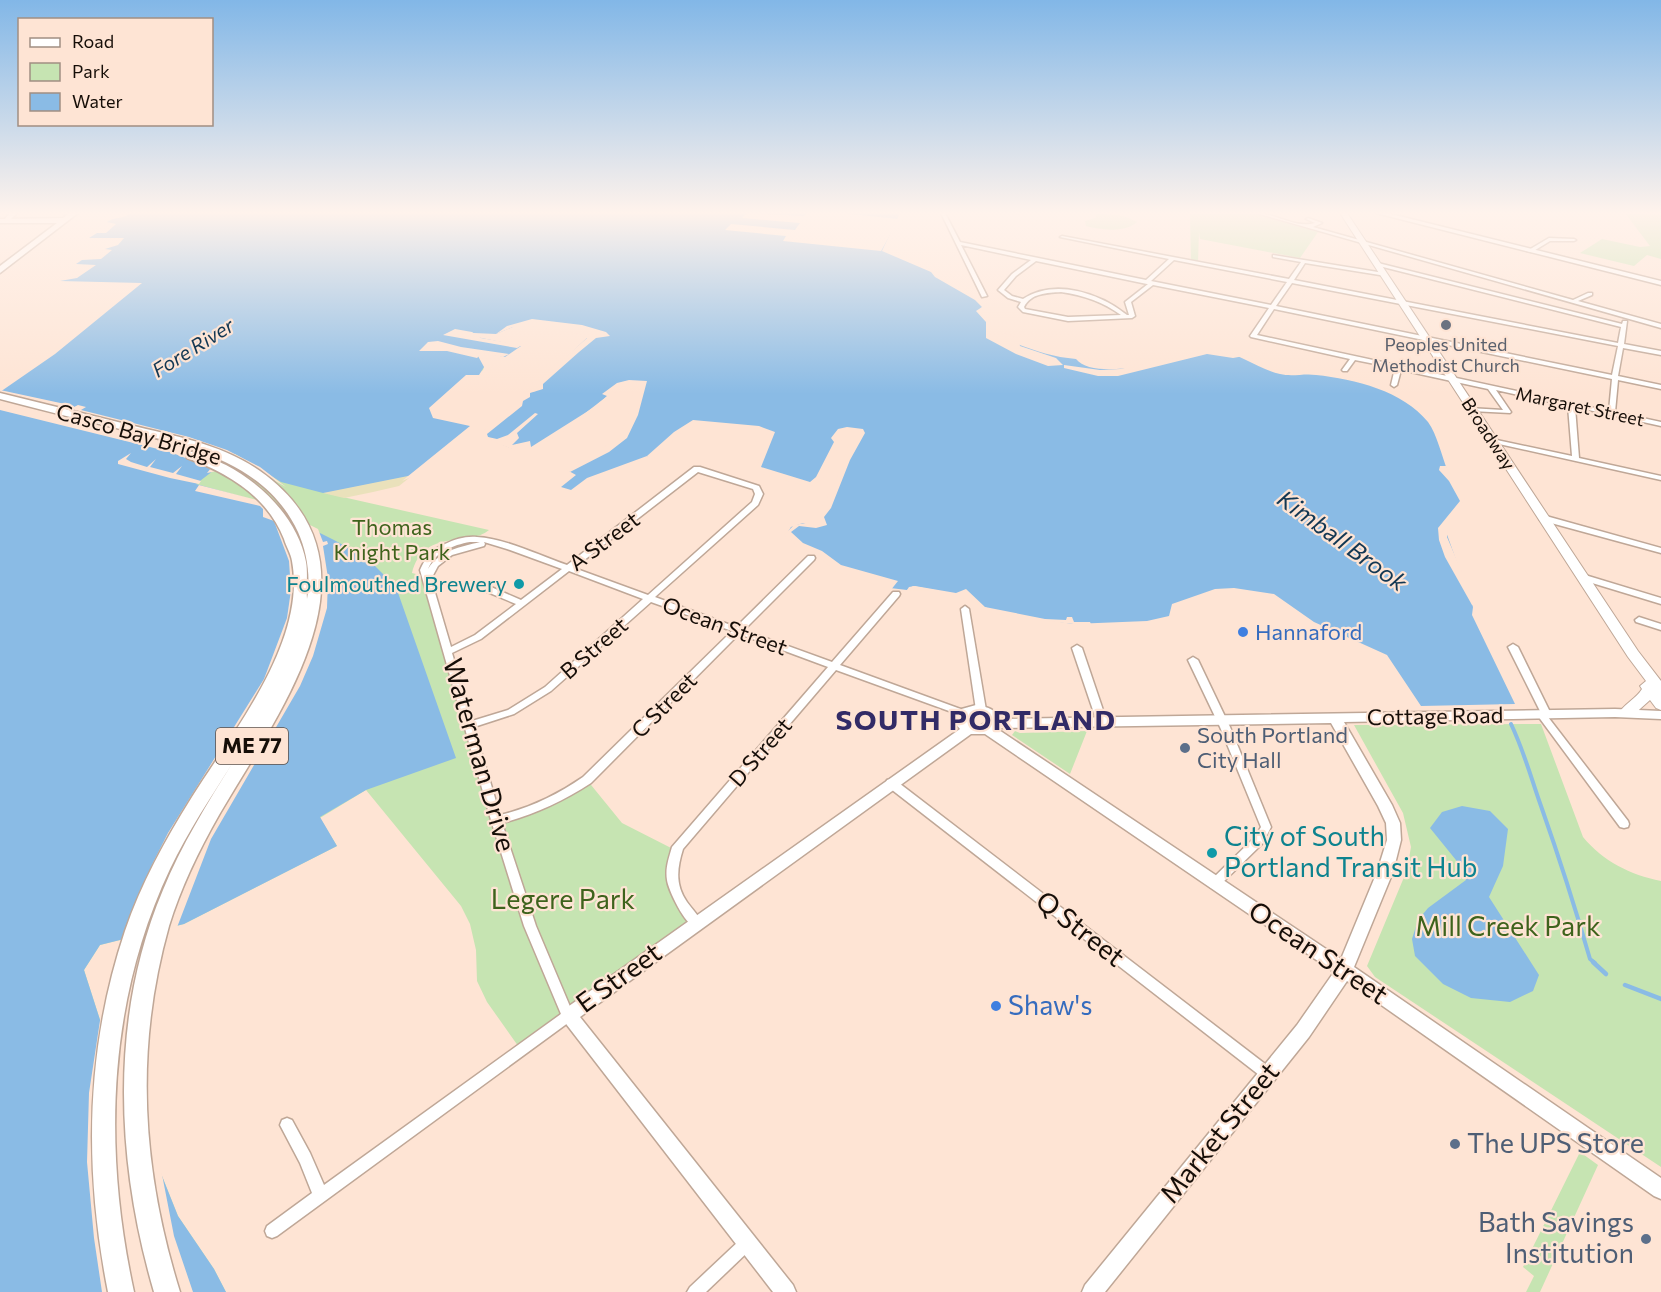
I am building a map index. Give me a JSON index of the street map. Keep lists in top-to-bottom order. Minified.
{"streets":{"main road":["Casco Bay Bridge","Broadway","ME 77"],"street":["Margaret Street","A Street","Ocean Street","B Street","C Street","Cottage Road","D Street","Waterman Drive","Q Street","E Street","Market Street"]},"crossings":[["Margaret Street","Broadway"],["A Street","Ocean Street"],["A Street","B Street"],["A Street","Waterman Drive"],["Ocean Street","B Street"],["Ocean Street","C Street"],["Ocean Street","Cottage Road"],["Ocean Street","D Street"],["Ocean Street","Waterman Drive"],["Ocean Street","Market Street"],["B Street","Waterman Drive"],["C Street","Waterman Drive"],["Cottage Road","E Street"],["Cottage Road","Market Street"],["D Street","E Street"],["Waterman Drive","E Street"],["Q Street","E Street"],["Q Street","Market Street"]],"districts":["SOUTH PORTLAND"],"water":["Fore River","Kimball Brook"],"parks":["Thomas Knight Park","Legere Park","Mill Creek Park"],"places":["Peoples United Methodist Church","Foulmouthed Brewery","Hannaford","South Portland City Hall","City of South Portland Transit Hub","Shaw's","The UPS Store","Bath Savings Institution"],"legend":["Road","Park","Water"]}
